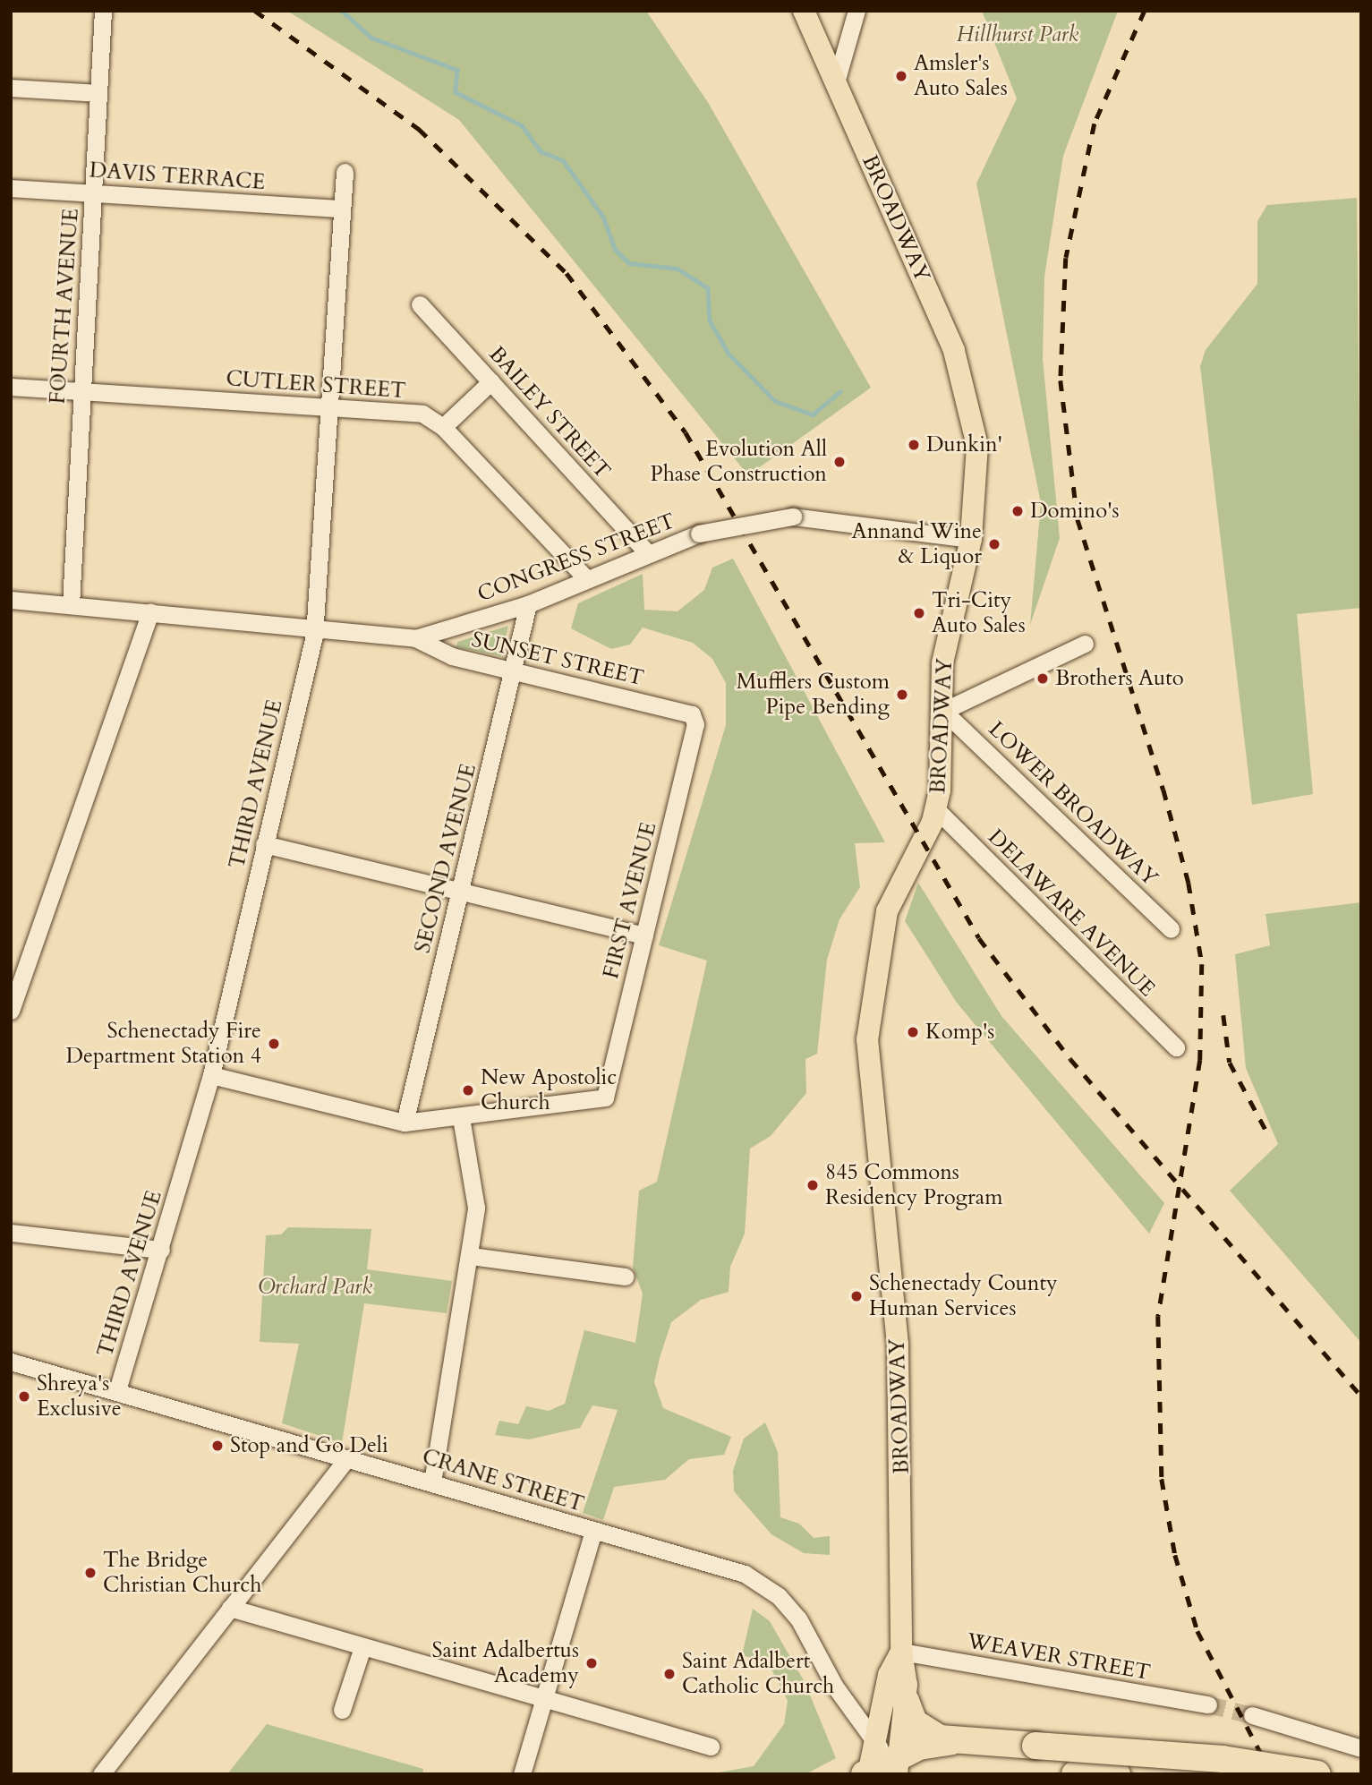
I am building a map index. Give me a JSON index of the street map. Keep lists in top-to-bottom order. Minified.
{"streets":{"main road":["BROADWAY"],"street":["DAVIS TERRACE","FOURTH AVENUE","CUTLER STREET","BAILEY STREET","CONGRESS STREET","SUNSET STREET","THIRD AVENUE","LOWER BROADWAY","SECOND AVENUE","FIRST AVENUE","DELAWARE AVENUE","CRANE STREET","WEAVER STREET"]},"crossings":[["DAVIS TERRACE","FOURTH AVENUE"],["DAVIS TERRACE","THIRD AVENUE"],["BROADWAY","CONGRESS STREET"],["BROADWAY","LOWER BROADWAY"],["BROADWAY","DELAWARE AVENUE"],["BROADWAY","CRANE STREET"],["BROADWAY","WEAVER STREET"],["FOURTH AVENUE","CUTLER STREET"],["FOURTH AVENUE","CONGRESS STREET"],["CUTLER STREET","CONGRESS STREET"],["CUTLER STREET","THIRD AVENUE"],["BAILEY STREET","CONGRESS STREET"],["CONGRESS STREET","SUNSET STREET"],["CONGRESS STREET","THIRD AVENUE"],["CONGRESS STREET","SECOND AVENUE"],["SUNSET STREET","SECOND AVENUE"],["SUNSET STREET","FIRST AVENUE"],["THIRD AVENUE","CRANE STREET"]],"parks":["Hillhurst Park","Orchard Park"],"places":["Amsler's Auto Sales","Dunkin'","Evolution All Phase Construction","Domino's","Annand Wine & Liquor","Tri-City Auto Sales","Brothers Auto","Mufflers Custom Pipe Bending","Komp's","Schenectady Fire Department Station 4","New Apostolic Church","845 Commons Residency Program","Schenectady County Human Services","Shreya's Exclusive","Stop and Go Deli","The Bridge Christian Church","Saint Adalbertus Academy","Saint Adalbert Catholic Church"]}
